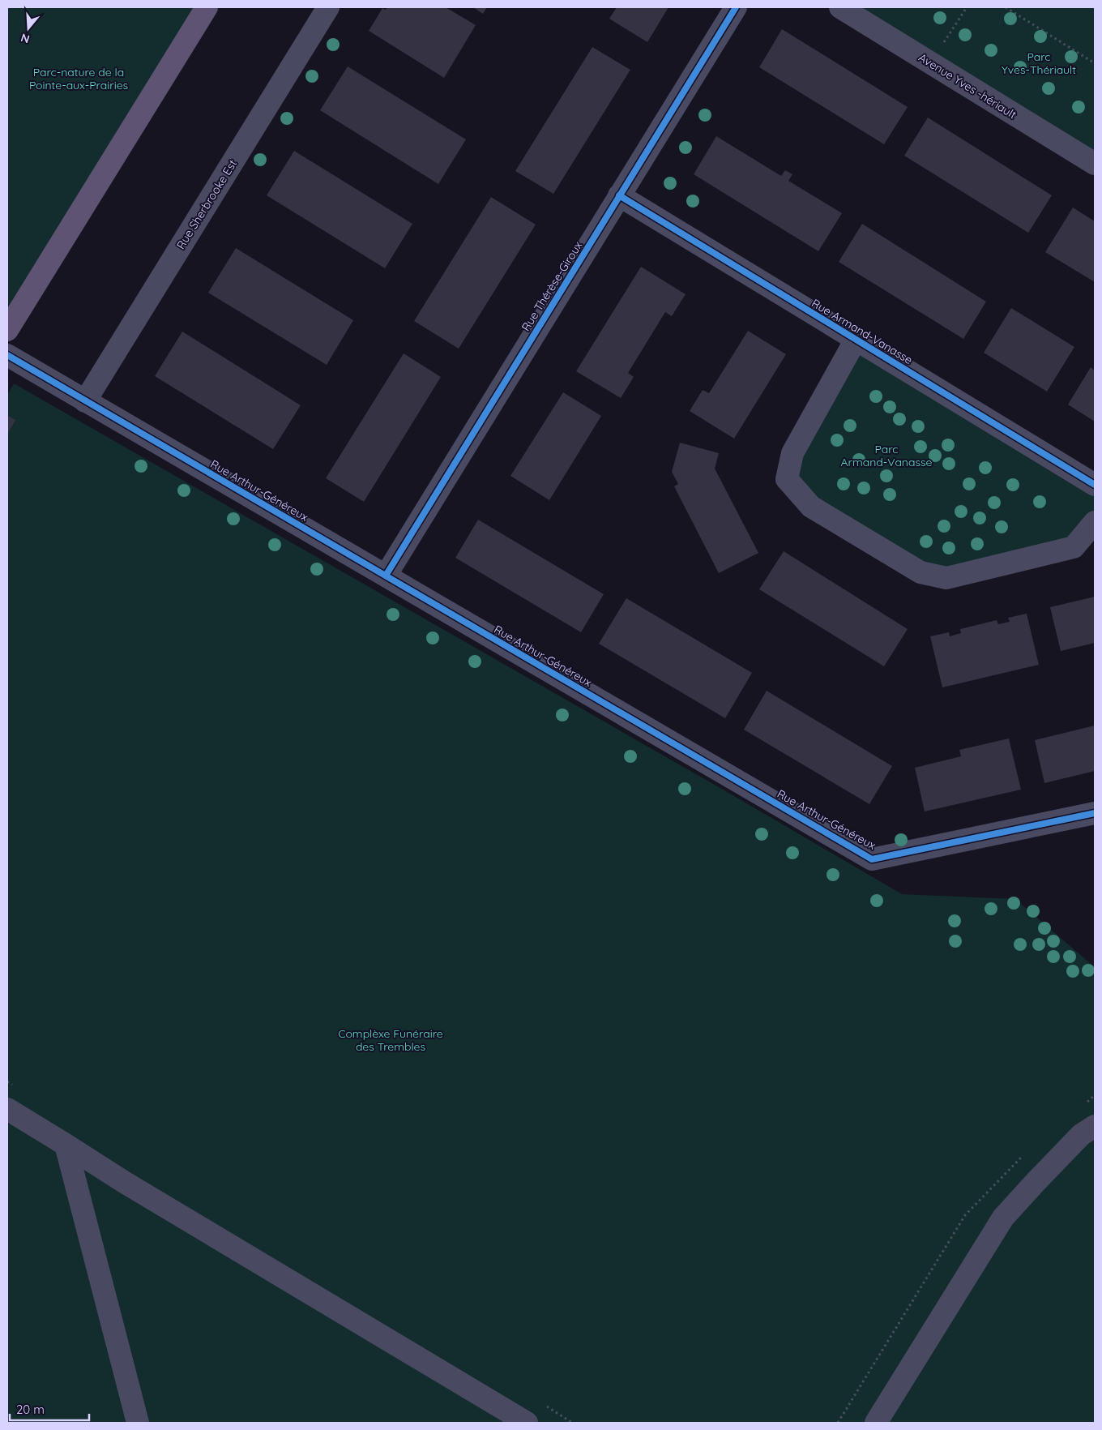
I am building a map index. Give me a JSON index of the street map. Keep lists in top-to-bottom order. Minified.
{"streets":{"street":["Avenue Yves -hériault","Rue Sherbrooke Est","Rue Thérèse-Giroux","Rue Armand-Vanasse","Rue Arthur-Généreux"]},"crossings":[["Rue Sherbrooke Est","Rue Arthur-Généreux"],["Rue Thérèse-Giroux","Rue Armand-Vanasse"],["Rue Thérèse-Giroux","Rue Arthur-Généreux"]],"parks":["Parc Yves-Thériault","Parc-nature de la Pointe-aux-Prairies","Parc Armand-Vanasse","Complèxe Funéraire des Trembles"],"scale_bar":"20 m","north":"bottom"}
